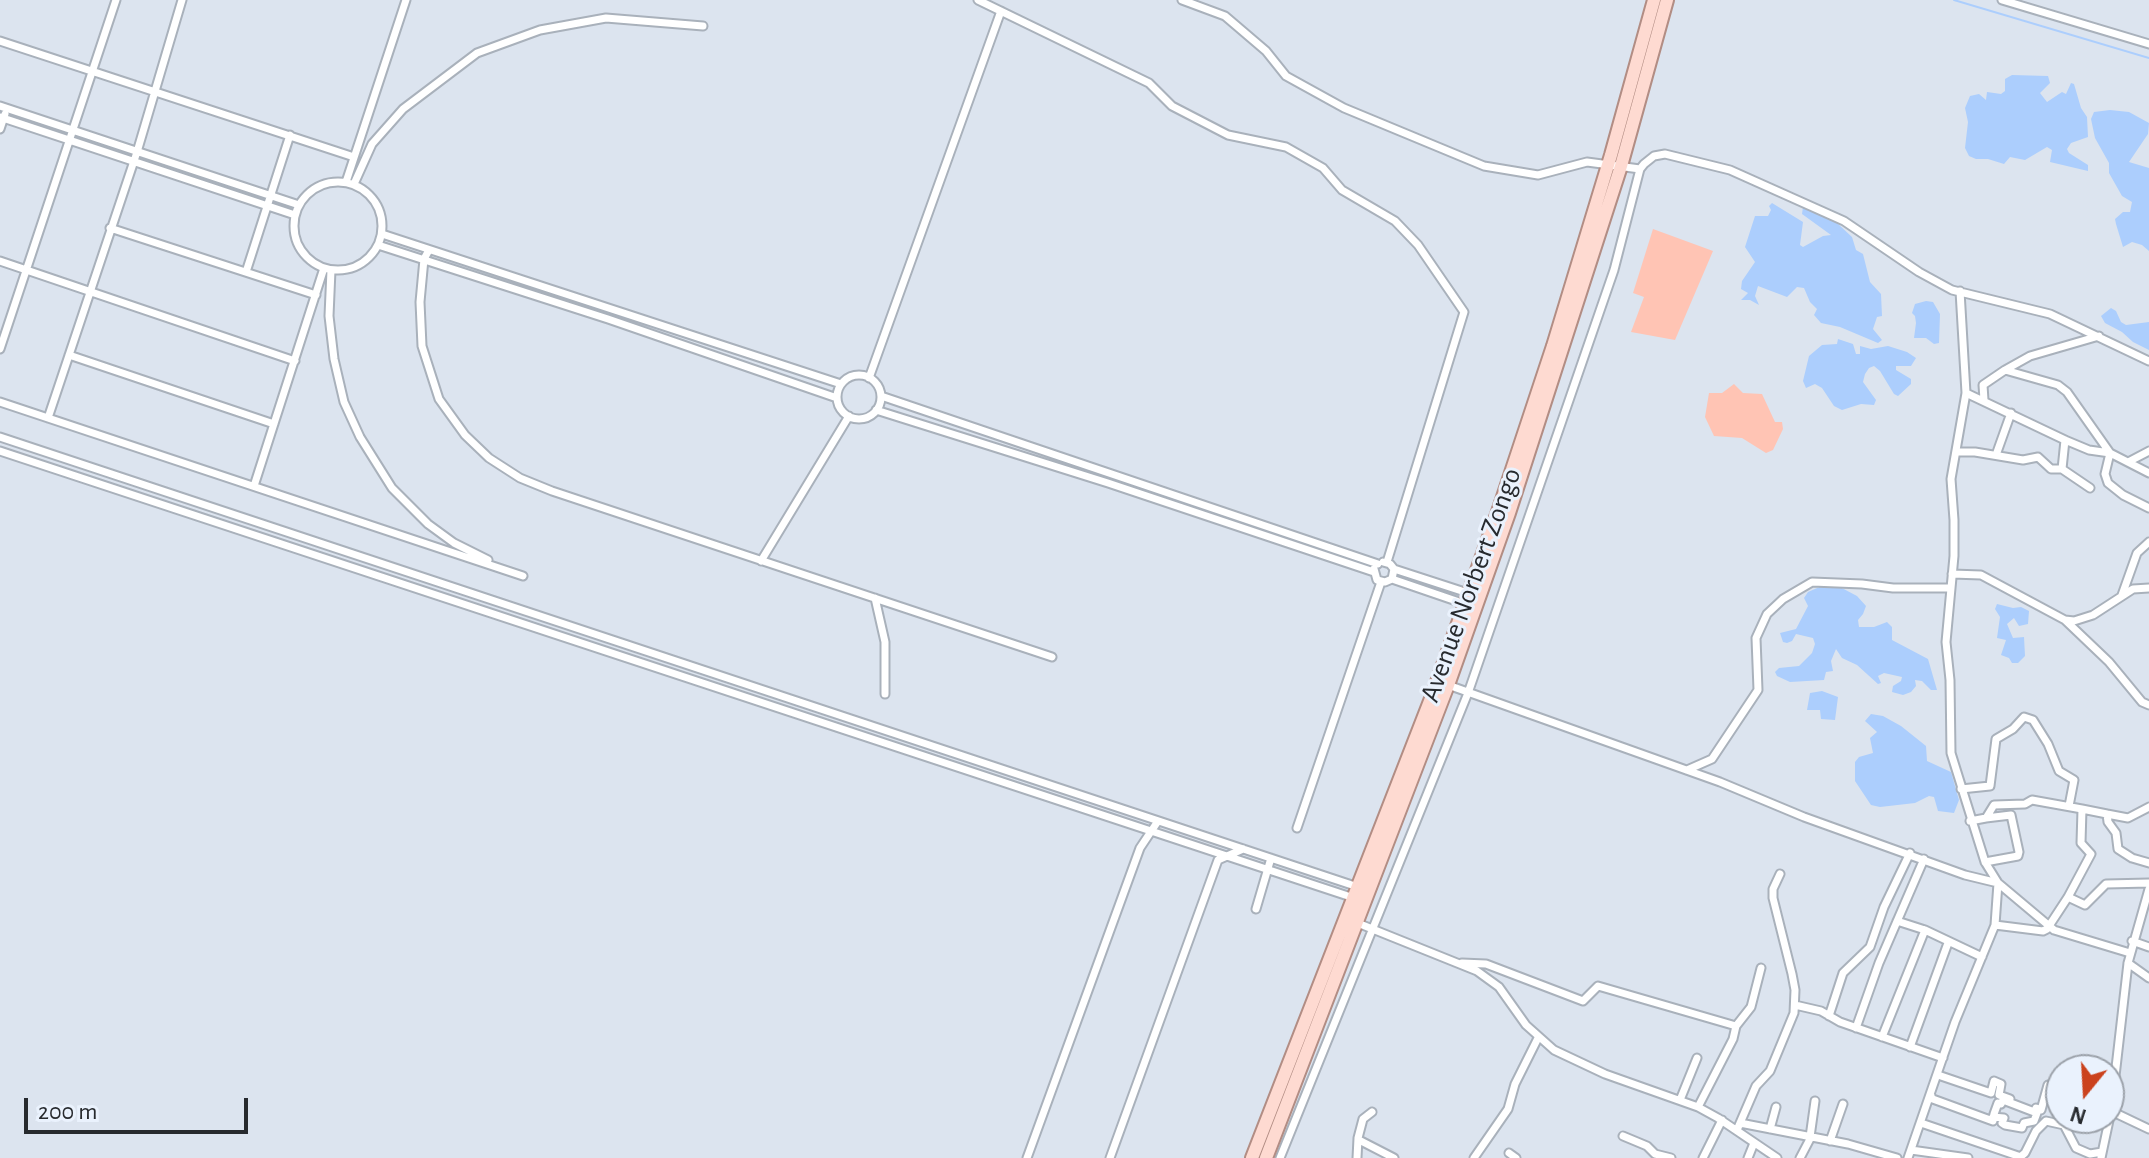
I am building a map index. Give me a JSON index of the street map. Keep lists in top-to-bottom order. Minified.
{"streets":{"main road":["Avenue Norbert Zongo"]},"scale_bar":"200 m","north":"bottom"}
